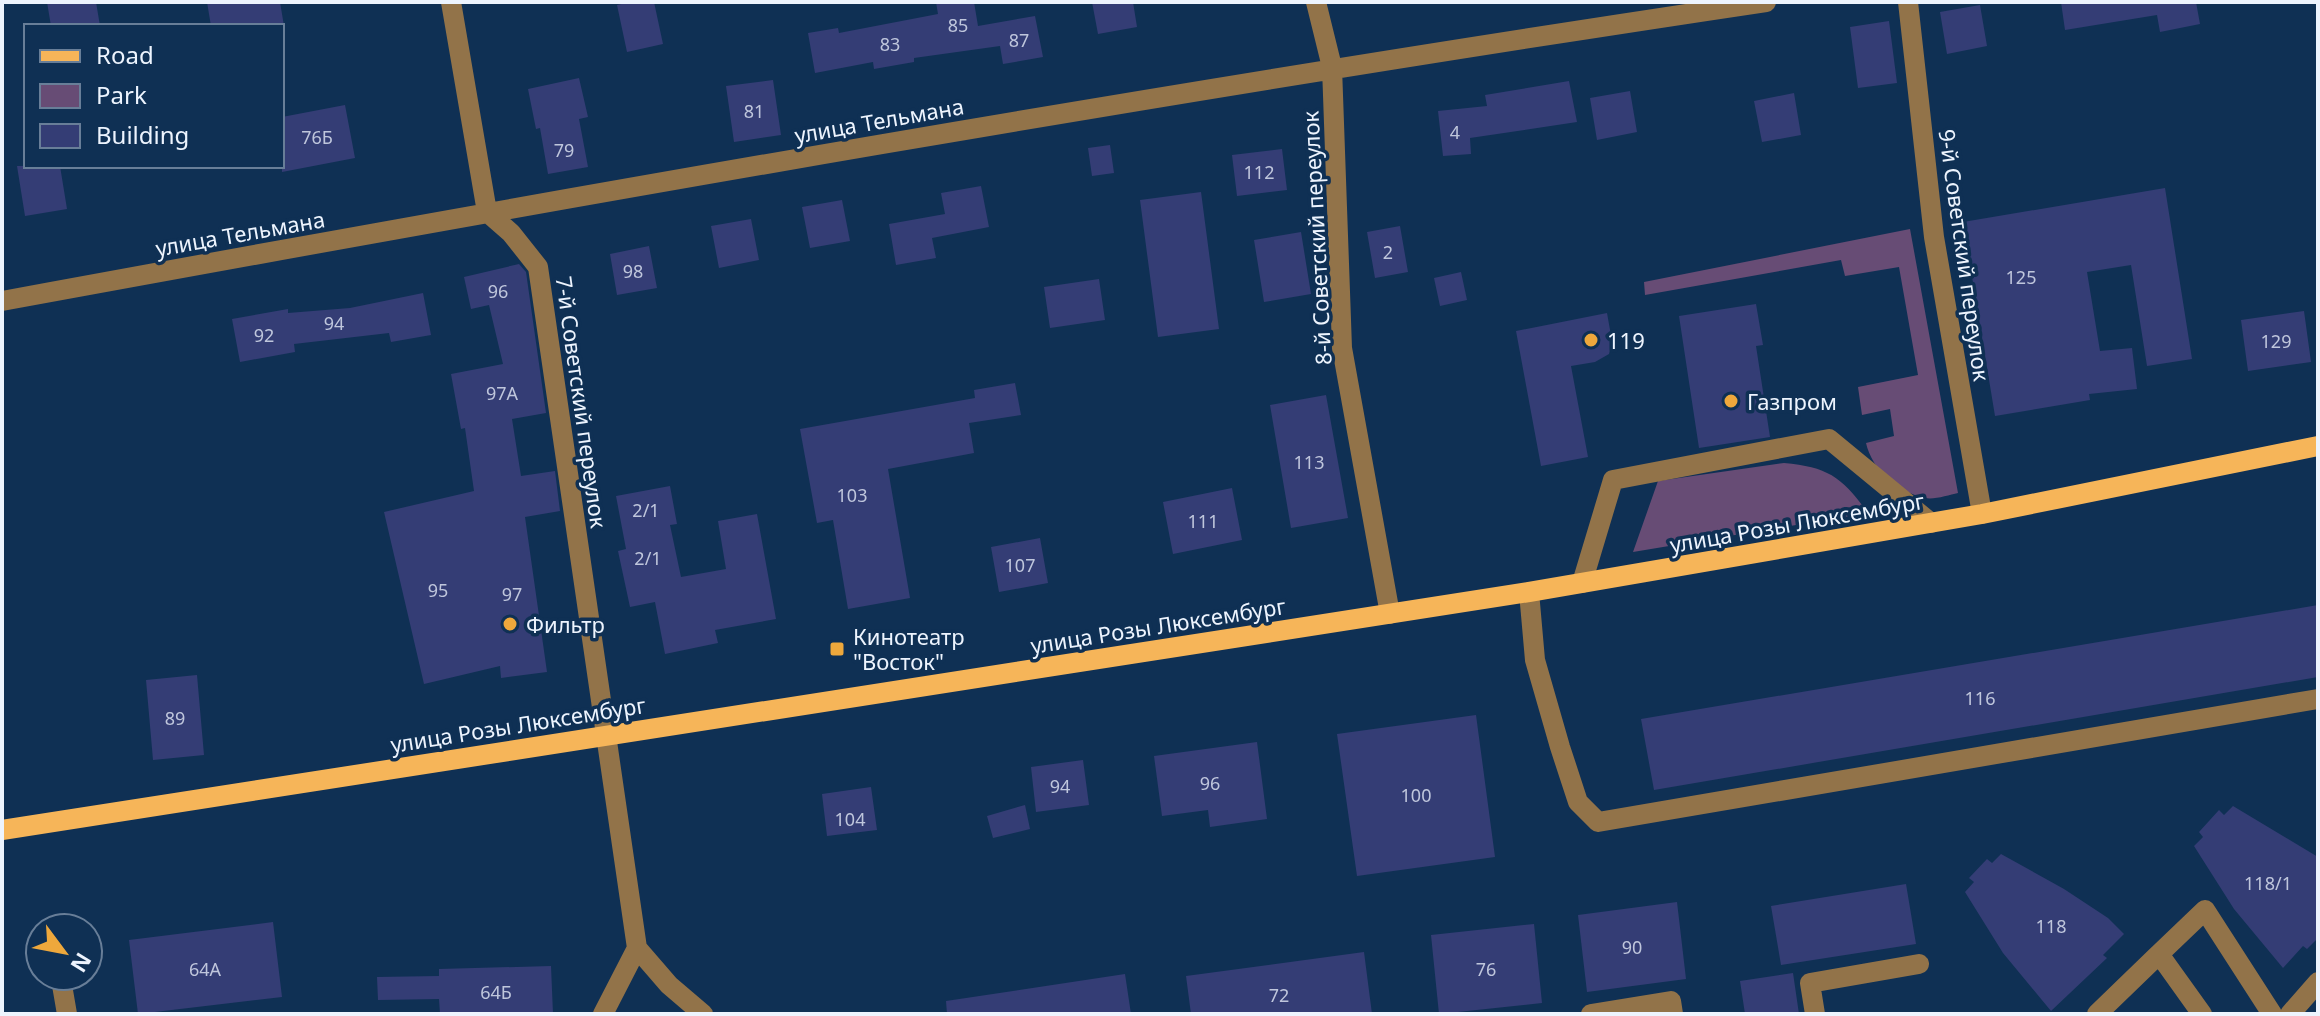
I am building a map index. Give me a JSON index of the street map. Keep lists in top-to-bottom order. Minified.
{"streets":{"main road":["улица Розы Люксембург"],"street":["улица Тельмана","8-й Советский переулок","9-й Советский переулок","7-й Советский переулок"]},"crossings":[["улица Тельмана","8-й Советский переулок"],["улица Тельмана","7-й Советский переулок"],["8-й Советский переулок","улица Розы Люксембург"],["9-й Советский переулок","улица Розы Люксембург"],["7-й Советский переулок","улица Розы Люксембург"]],"places":{"other":["119","Газпром","Фильтр"],"transit":["Кинотеатр \"Восток\""]},"house_numbers":["85","87","83","81","4","76Б","79","112","2","98","125","96","94","92","129","97А","113","103","2/1","111","2/1","107","95","97","116","89","96","94","100","104","118/1","118","90","64А","76","64Б","72"],"legend":["Road","Park","Building"],"north":"bottom right"}
